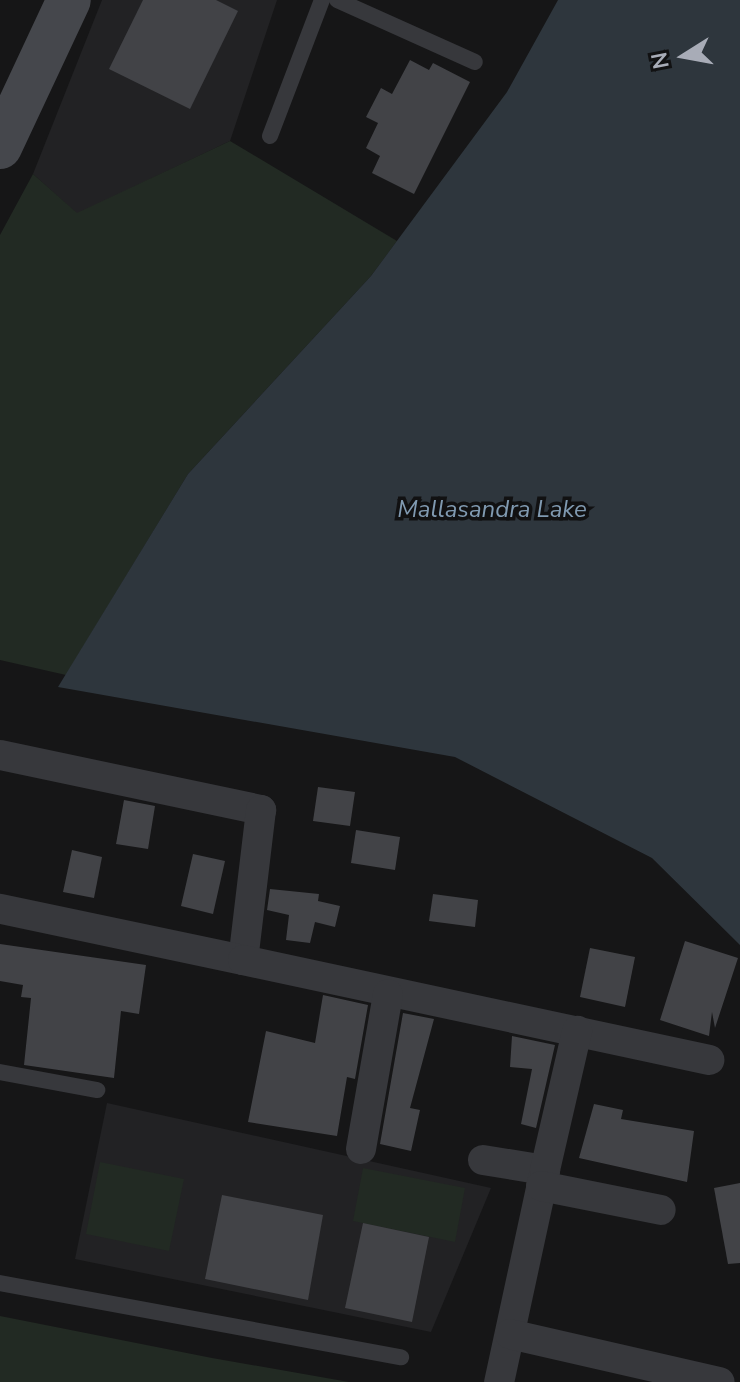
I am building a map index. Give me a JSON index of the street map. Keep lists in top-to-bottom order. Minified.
{"water":["Mallasandra Lake"],"north":"left"}
